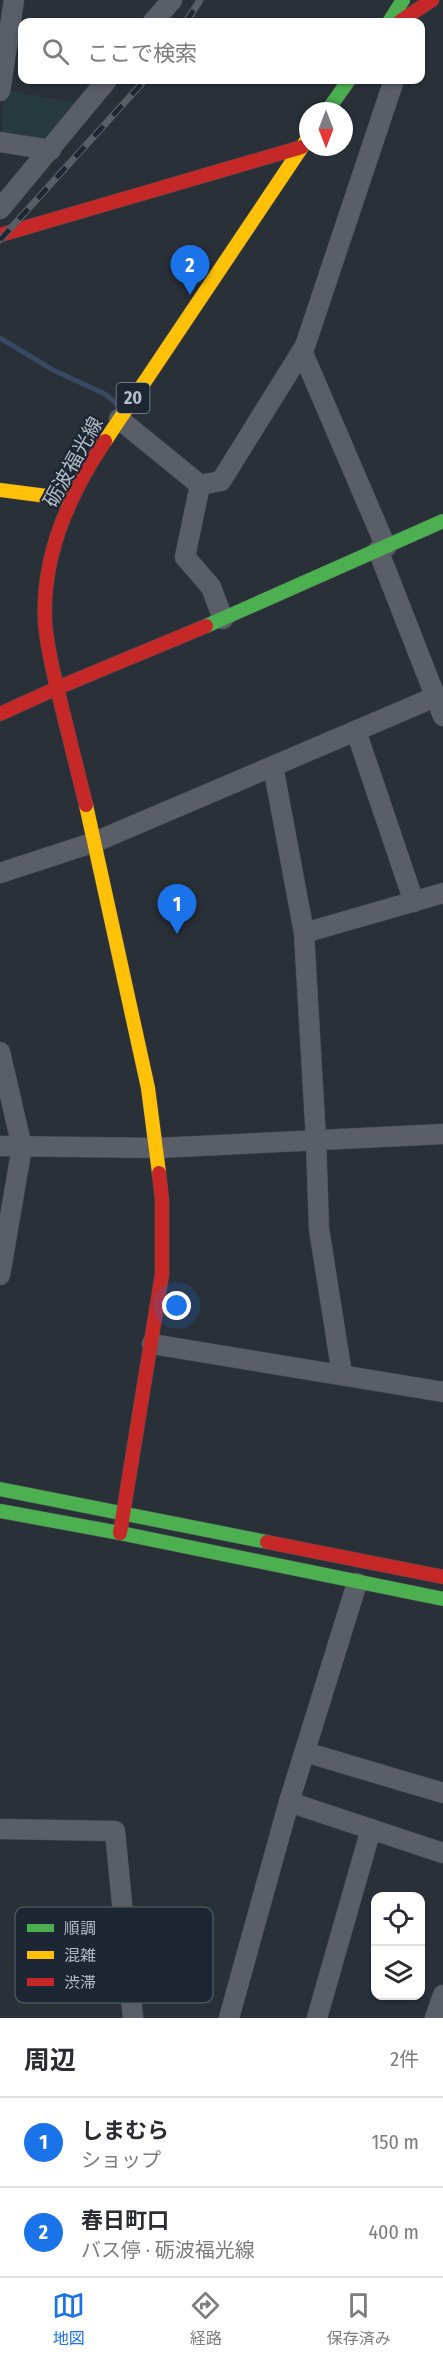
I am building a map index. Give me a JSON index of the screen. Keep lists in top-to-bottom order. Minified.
{"streets":{"street":["20","砺波福光線"]},"legend":["順調","混雑","渋滞"],"north":"bottom","page":{"search":"ここで検索","pins":["2","1"],"heading":["周辺","2件"],"list":[{"mark":"1","name":"しまむら","note":"ショップ","value":"150 m"},{"mark":"2","name":"春日町口","note":"バス停 · 砺波福光線","value":"400 m"}],"nav":["地図","経路","保存済み"]}}
